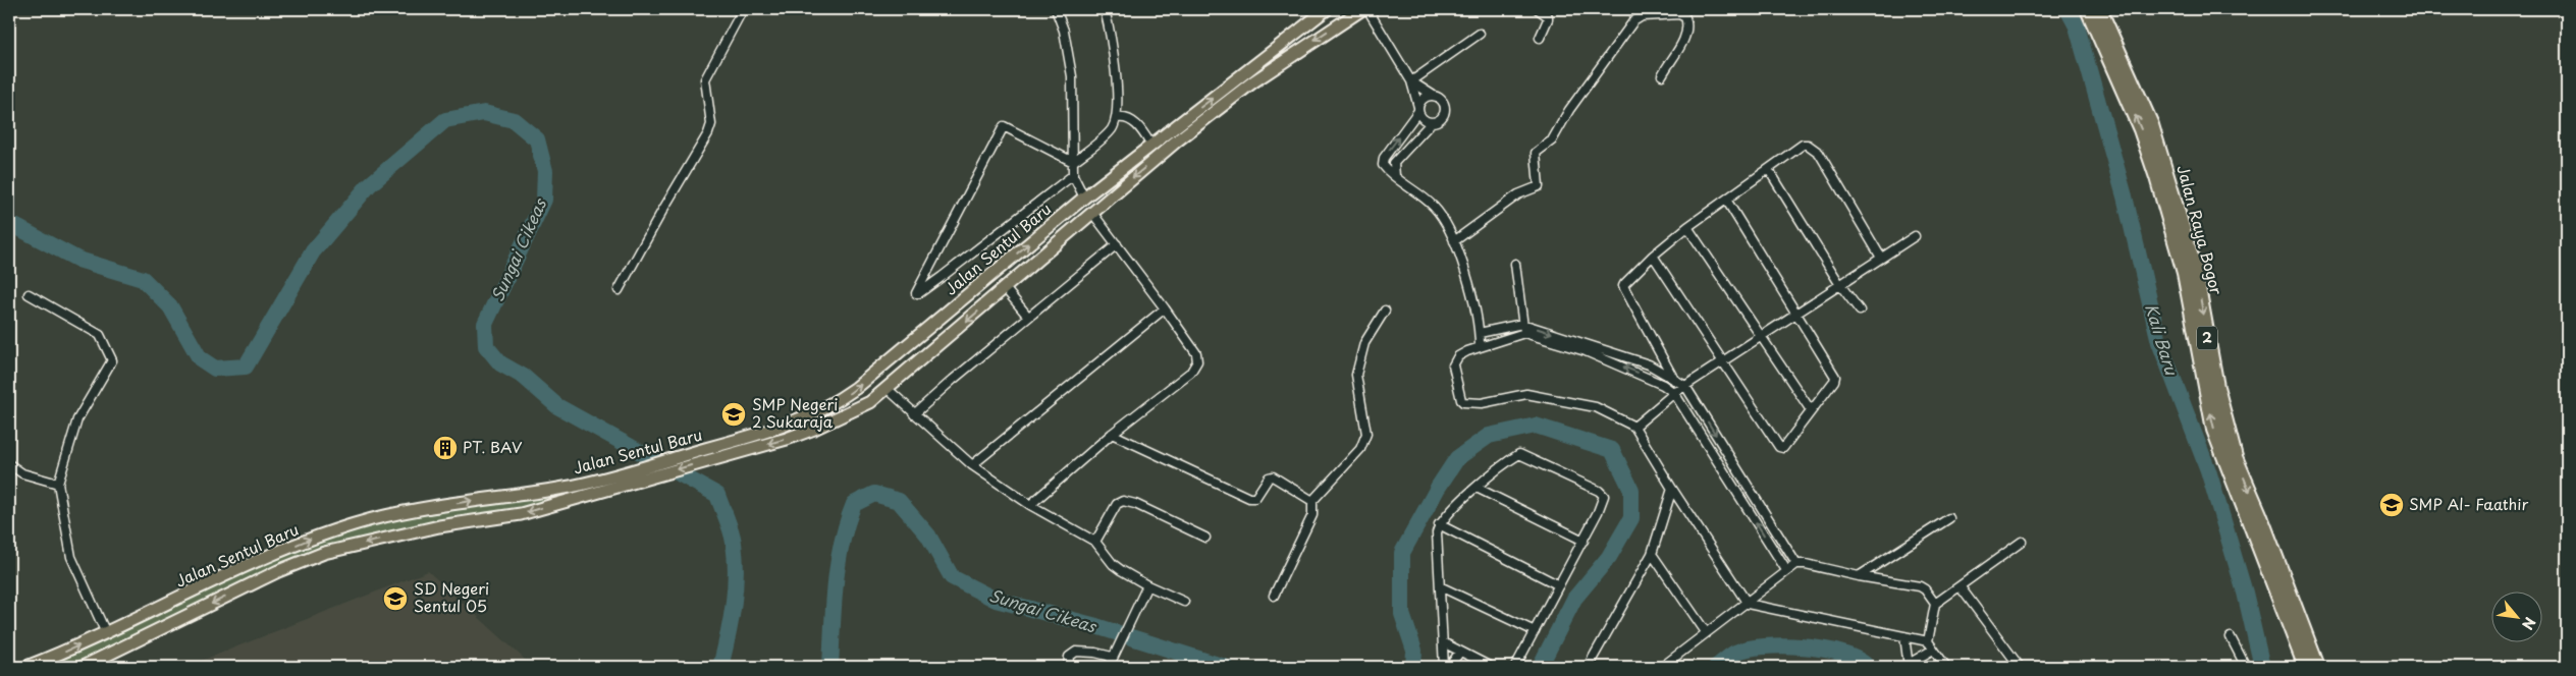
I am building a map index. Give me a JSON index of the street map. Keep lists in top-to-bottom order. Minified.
{"streets":{"highway":["Jalan Raya Bogor","2"],"main road":["Jalan Sentul Baru"]},"water":["Sungai Cikeas","Kali Baru"],"places":{"school or university":["SMP Negeri 2 Sukaraja","SMP Al- Faathir","SD Negeri Sentul 05"],"building":["PT. BAV"]},"north":"bottom right"}
